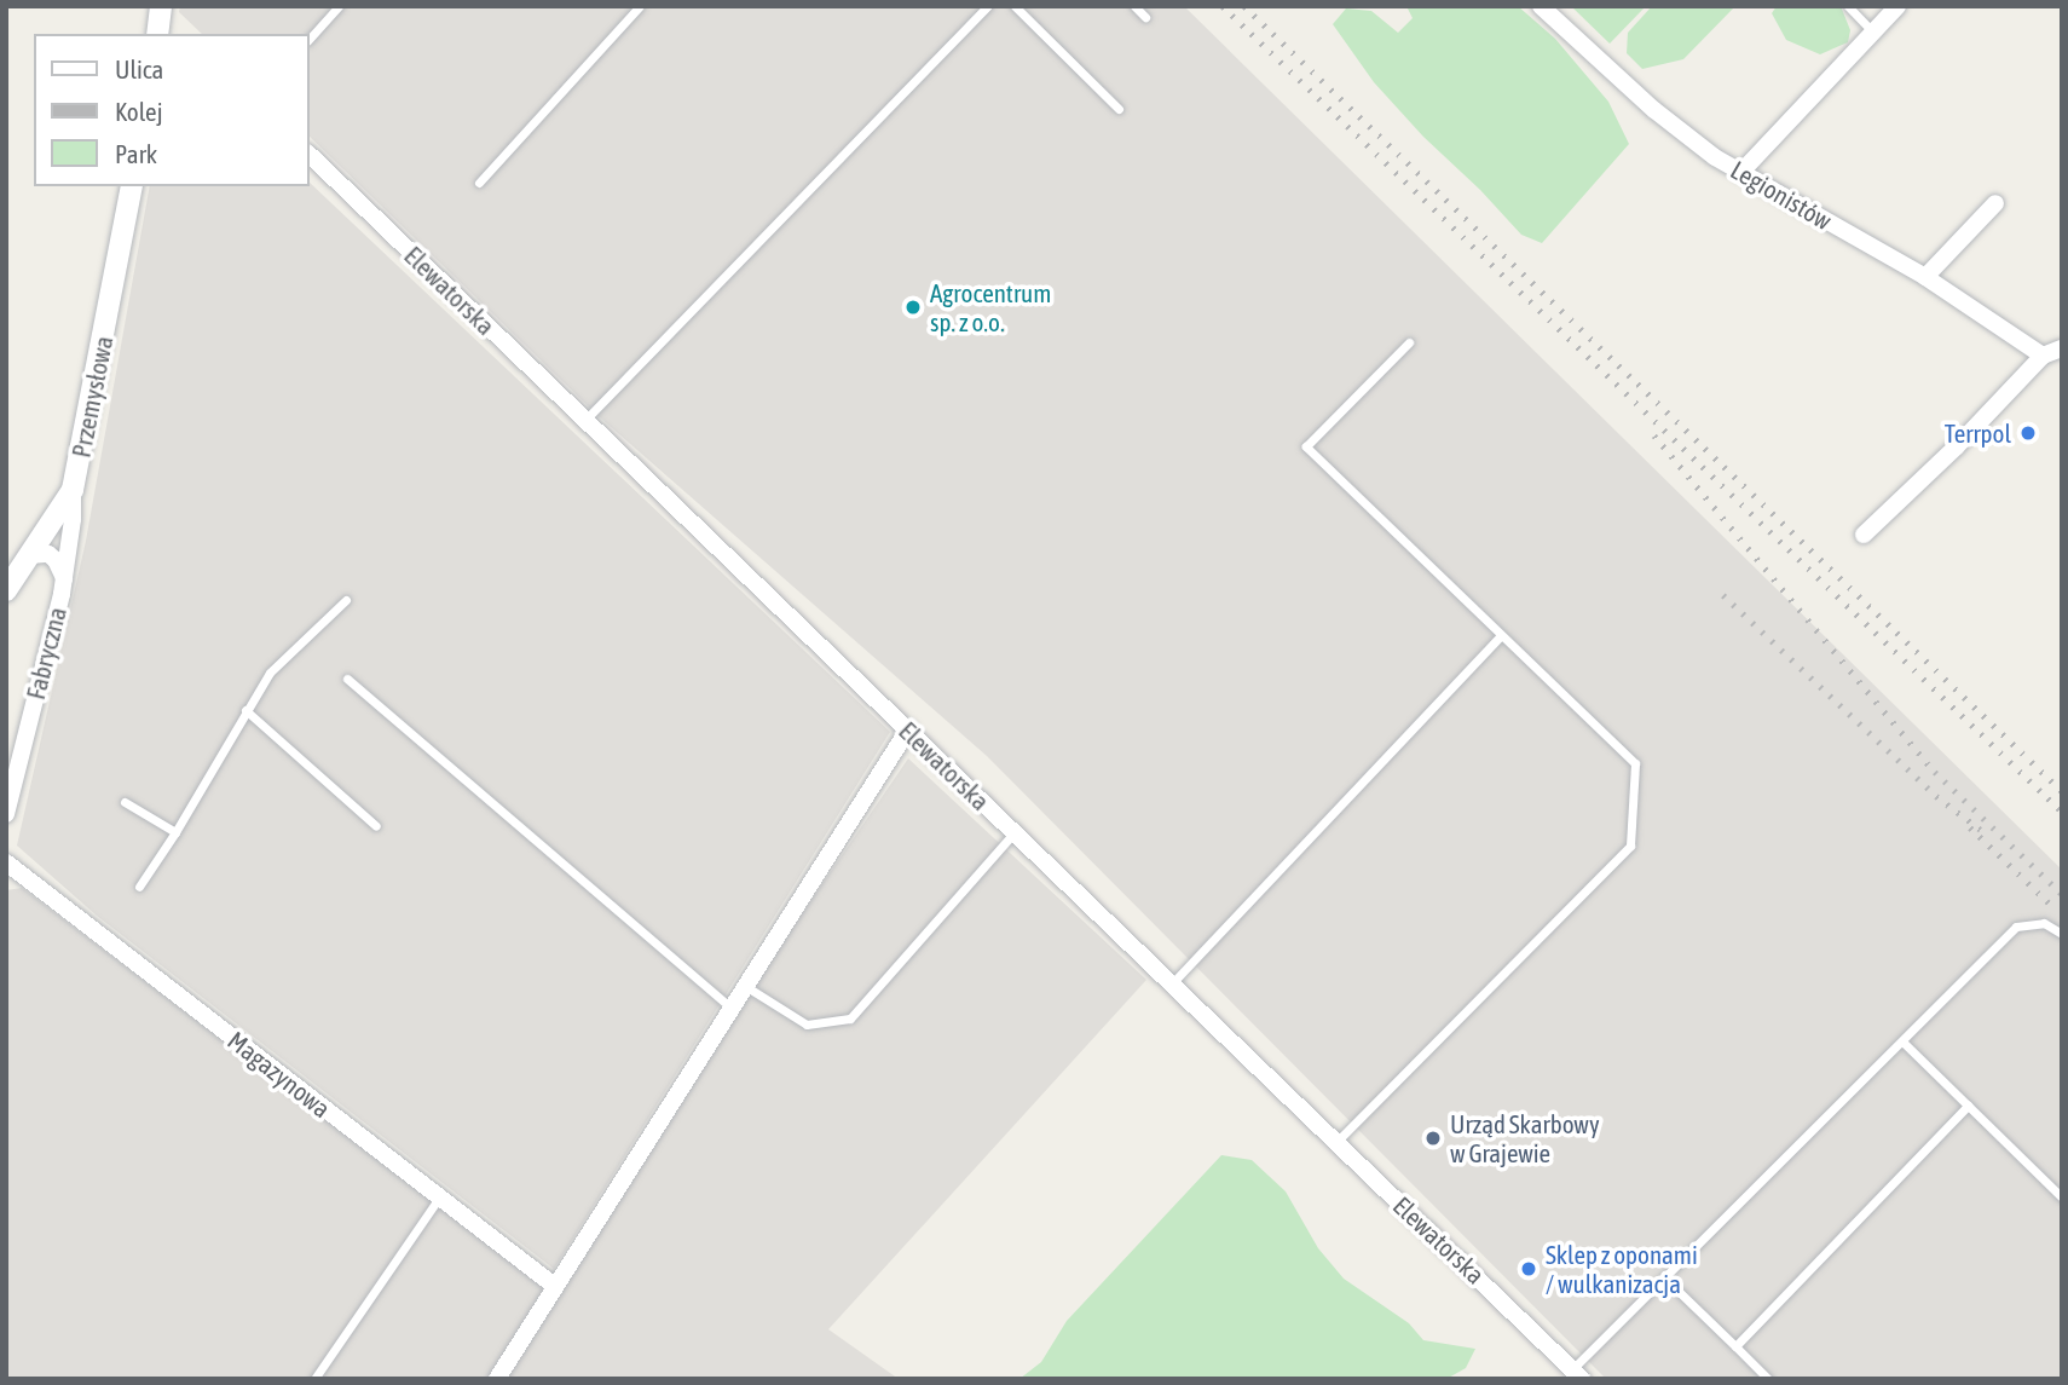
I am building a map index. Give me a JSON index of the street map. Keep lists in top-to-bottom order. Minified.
{"streets":{"street":["Legionistów","Elewatorska","Przemysłowa","Fabryczna","Magazynowa"]},"crossings":[["Przemysłowa","Fabryczna"]],"places":["Agrocentrum sp. z o.o.","Terrpol","Urząd Skarbowy w Grajewie","Sklep z oponami / wulkanizacja"],"legend":["Ulica","Kolej","Park"]}
